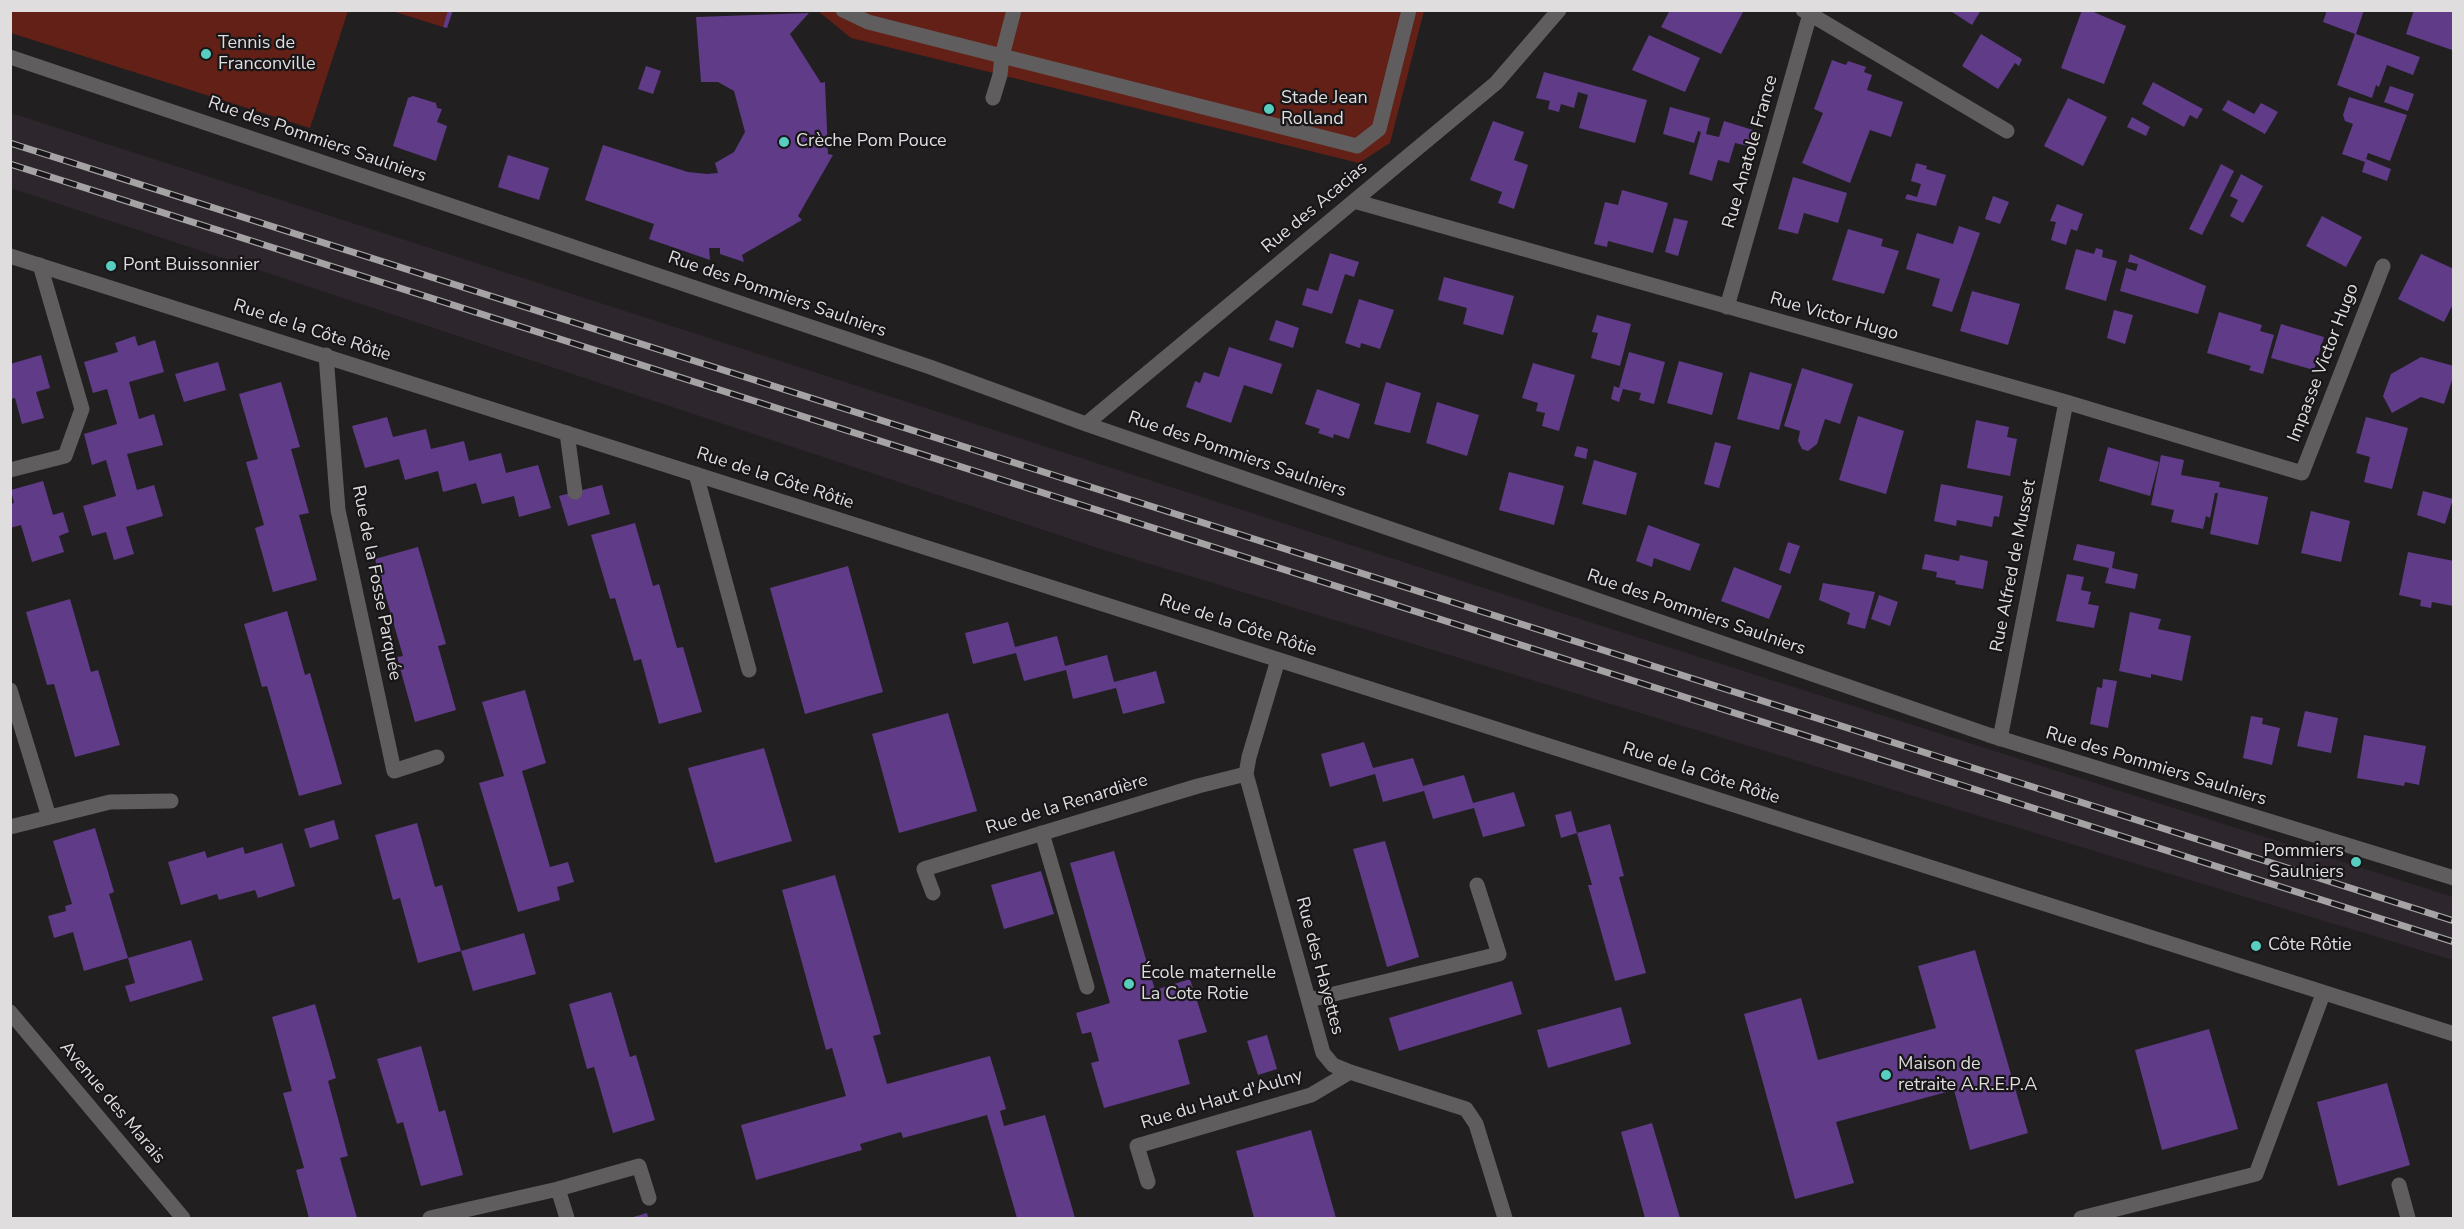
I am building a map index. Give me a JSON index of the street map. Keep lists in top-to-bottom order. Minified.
{"streets":{"street":["Rue des Pommiers Saulniers","Rue Anatole France","Rue des Acacias","Rue Victor Hugo","Rue de la Côte Rôtie","Impasse Victor Hugo","Rue Alfred de Musset","Rue de la Fosse Parquée","Rue de la Renardière","Rue des Hayettes","Rue du Haut d'Aulny","Avenue des Marais"]},"crossings":[["Rue des Pommiers Saulniers","Rue des Acacias"],["Rue des Pommiers Saulniers","Rue Alfred de Musset"],["Rue Anatole France","Rue Victor Hugo"],["Rue des Acacias","Rue Victor Hugo"],["Rue Victor Hugo","Impasse Victor Hugo"],["Rue Victor Hugo","Rue Alfred de Musset"],["Rue de la Côte Rôtie","Rue de la Fosse Parquée"],["Rue de la Côte Rôtie","Rue des Hayettes"],["Rue de la Renardière","Rue des Hayettes"],["Rue des Hayettes","Rue du Haut d'Aulny"]],"places":["Tennis de Franconville","Stade Jean Rolland","Crèche Pom Pouce","Pont Buissonnier","Pommiers Saulniers","Côte Rôtie","École maternelle La Cote Rotie","Maison de retraite A.R.E.P.A"]}
